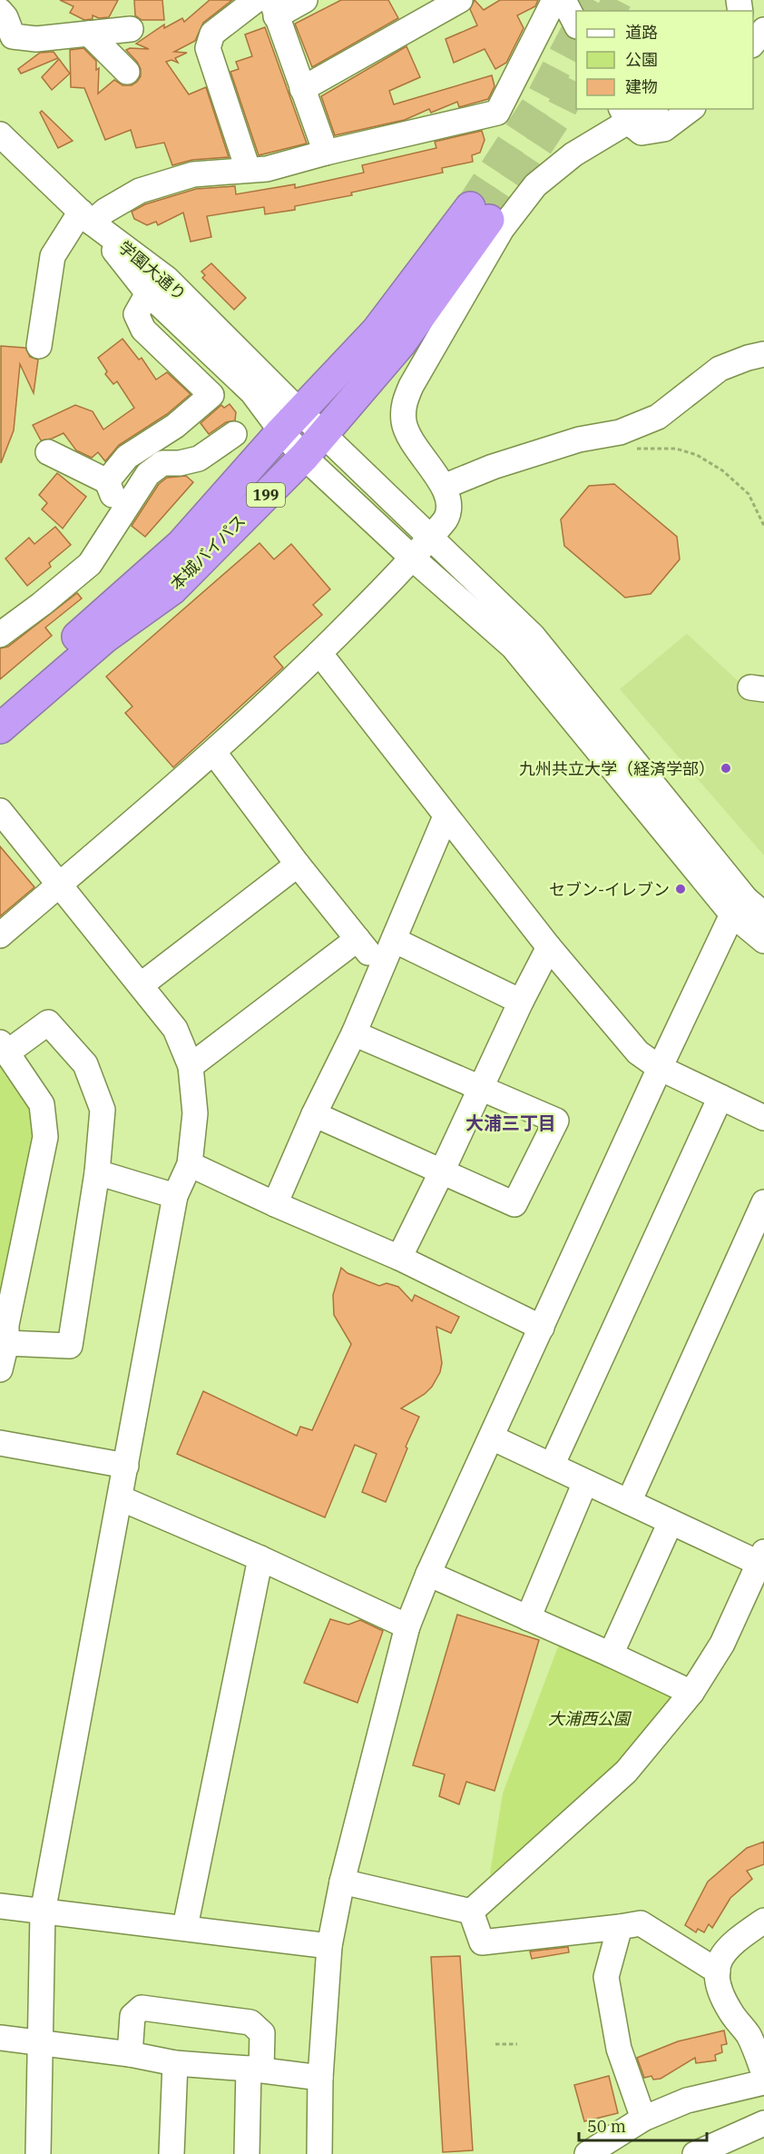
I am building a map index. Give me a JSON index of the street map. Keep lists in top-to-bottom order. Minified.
{"streets":{"highway":["199","本城バイパス"],"street":["学園大通り"]},"crossings":[["学園大通り","本城バイパス"]],"districts":["大浦三丁目"],"parks":["大浦西公園"],"places":["九州共立大学（経済学部）","セブン-イレブン"],"legend":["道路","公園","建物"],"scale_bar":"50 m"}
